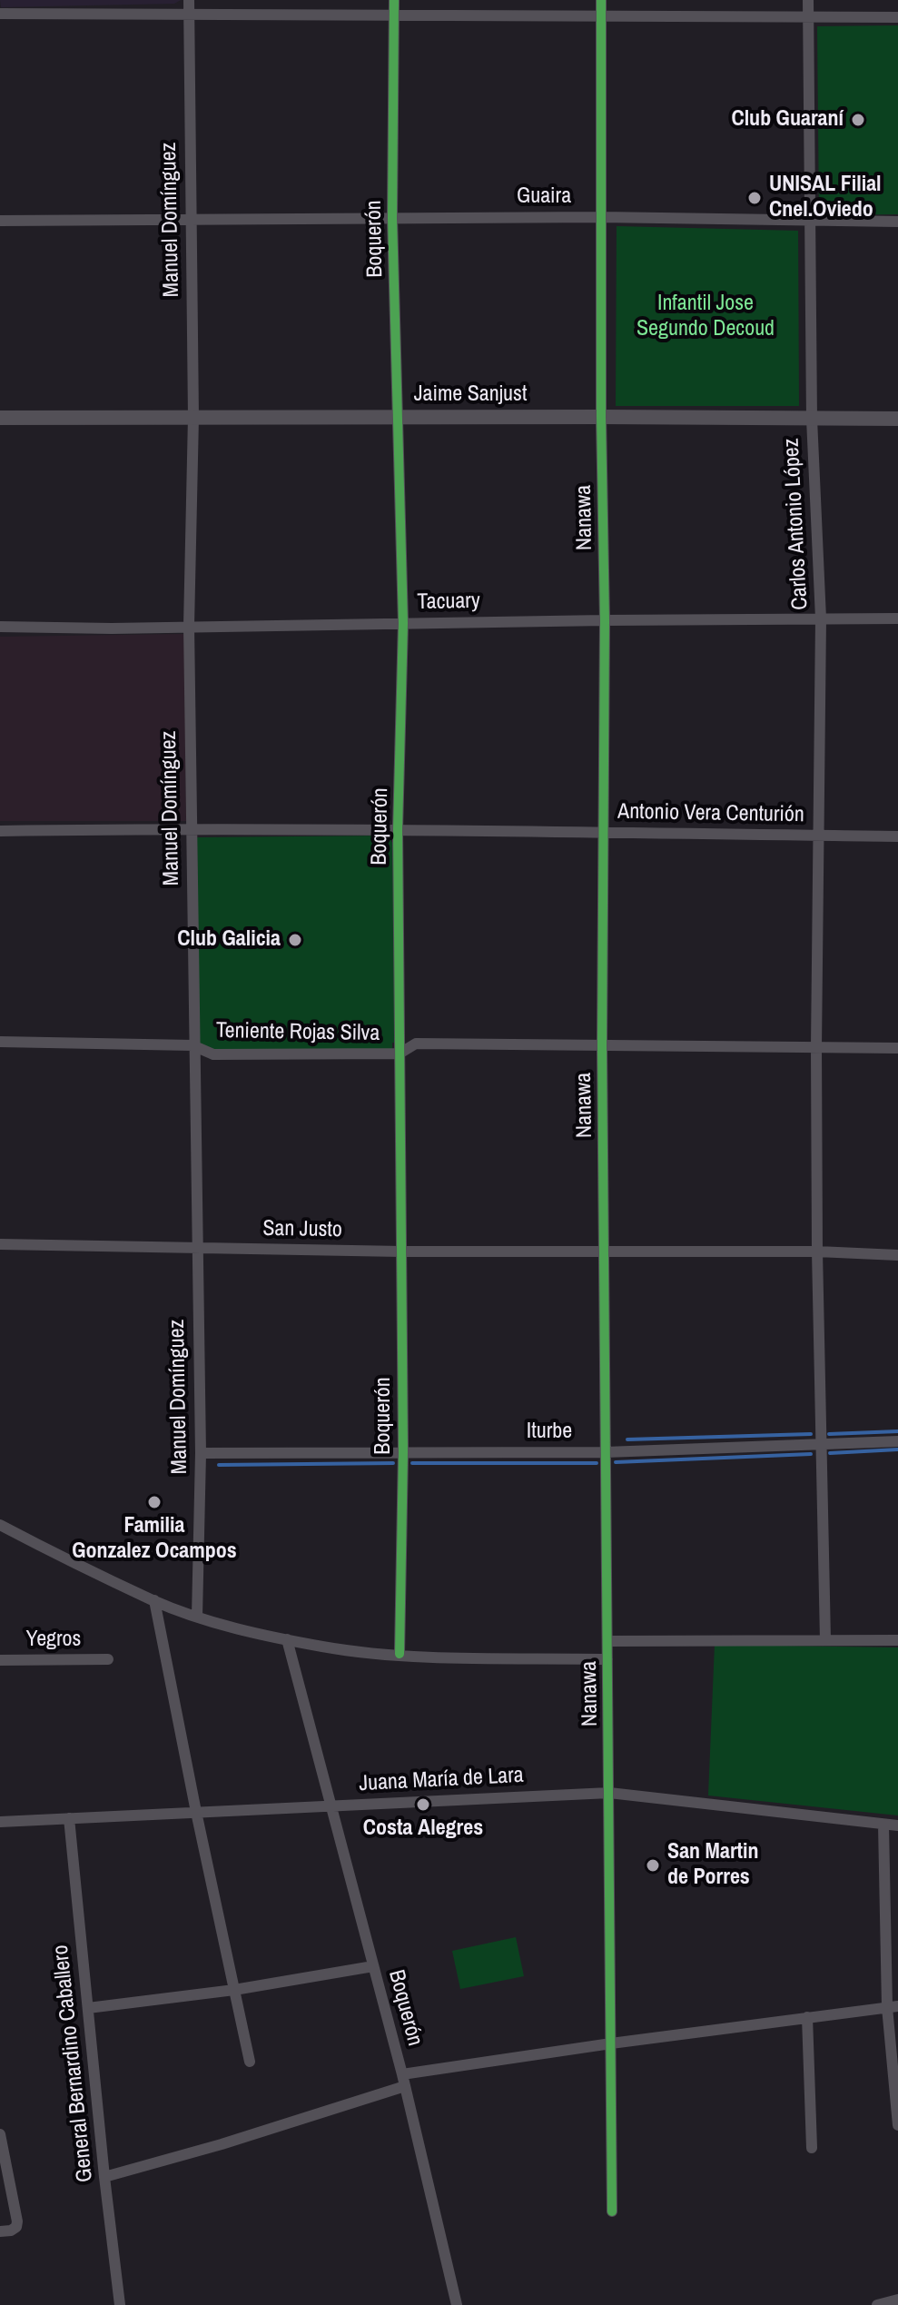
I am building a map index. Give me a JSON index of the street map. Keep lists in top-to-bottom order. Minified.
{"streets":{"main road":["Jaime Sanjust"],"street":["Guaira","Manuel Domínguez","Boquerón","Nanawa","Carlos Antonio López","Tacuary","Antonio Vera Centurión","Teniente Rojas Silva","San Justo","Iturbe","Yegros","Juana María de Lara","General Bernardino Caballero"]},"crossings":[["Guaira","Manuel Domínguez"],["Guaira","Boquerón"],["Guaira","Nanawa"],["Guaira","Carlos Antonio López"],["Manuel Domínguez","Jaime Sanjust"],["Manuel Domínguez","Tacuary"],["Manuel Domínguez","Antonio Vera Centurión"],["Manuel Domínguez","Teniente Rojas Silva"],["Manuel Domínguez","San Justo"],["Manuel Domínguez","Iturbe"],["Boquerón","Jaime Sanjust"],["Boquerón","Tacuary"],["Boquerón","Antonio Vera Centurión"],["Boquerón","Teniente Rojas Silva"],["Boquerón","San Justo"],["Boquerón","Iturbe"],["Boquerón","Juana María de Lara"],["Jaime Sanjust","Nanawa"],["Jaime Sanjust","Carlos Antonio López"],["Nanawa","Tacuary"],["Nanawa","Antonio Vera Centurión"],["Nanawa","Teniente Rojas Silva"],["Nanawa","San Justo"],["Nanawa","Iturbe"],["Nanawa","Juana María de Lara"],["Carlos Antonio López","Tacuary"],["Carlos Antonio López","Antonio Vera Centurión"],["Carlos Antonio López","Teniente Rojas Silva"],["Carlos Antonio López","San Justo"],["Carlos Antonio López","Iturbe"],["Juana María de Lara","General Bernardino Caballero"]],"parks":["Infantil Jose Segundo Decoud"],"places":["Club Guaraní","UNISAL Filial Cnel.Oviedo","Club Galicia","Familia Gonzalez Ocampos","Costa Alegres","San Martin de Porres"]}
